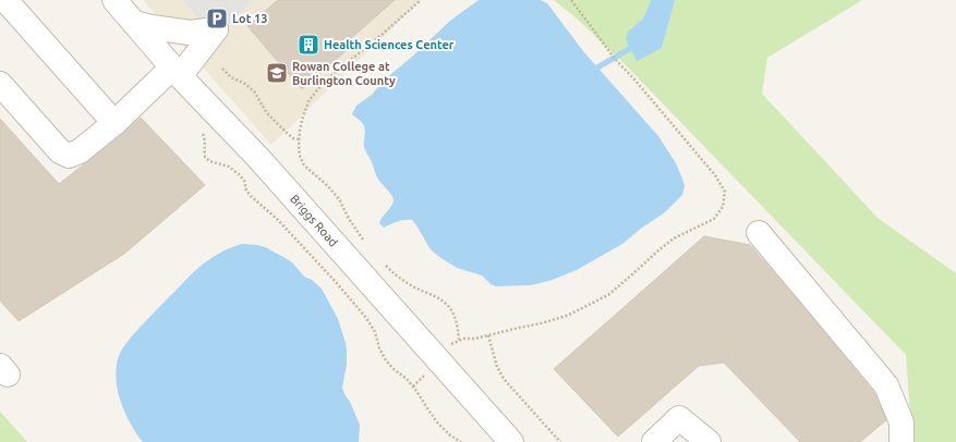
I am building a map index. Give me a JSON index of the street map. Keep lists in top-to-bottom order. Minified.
{"streets":{"street":["Briggs Road"]},"places":{"parking":["Lot 13"],"building":["Health Sciences Center"],"school or university":["Rowan College at Burlington County"]}}
